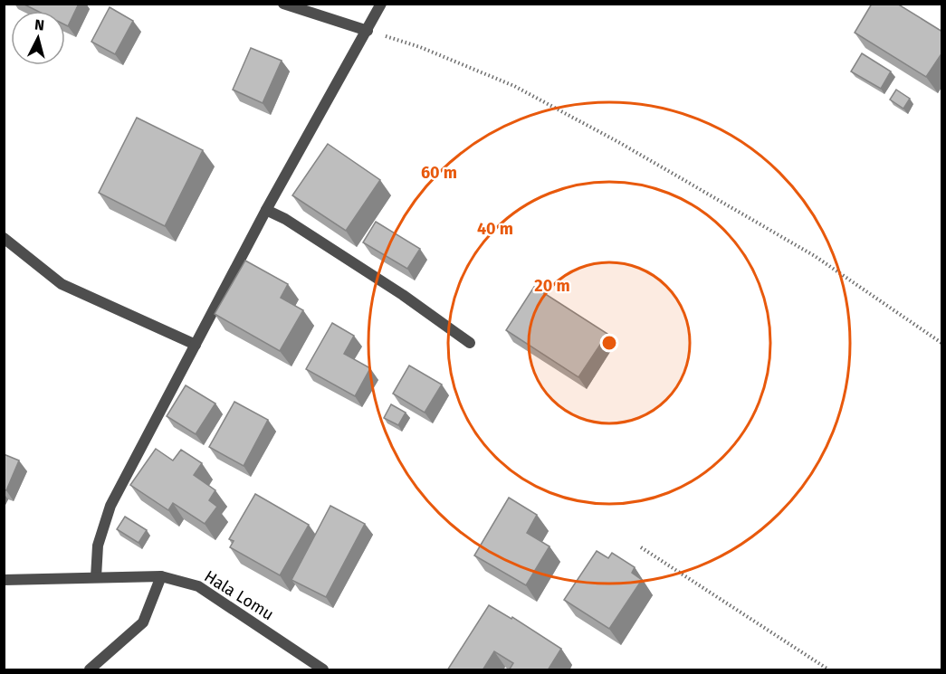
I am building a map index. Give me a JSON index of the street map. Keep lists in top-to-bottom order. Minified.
{"streets":{"street":["Hala Lomu"]},"north":"top","rings":["60 m","40 m","20 m"]}
